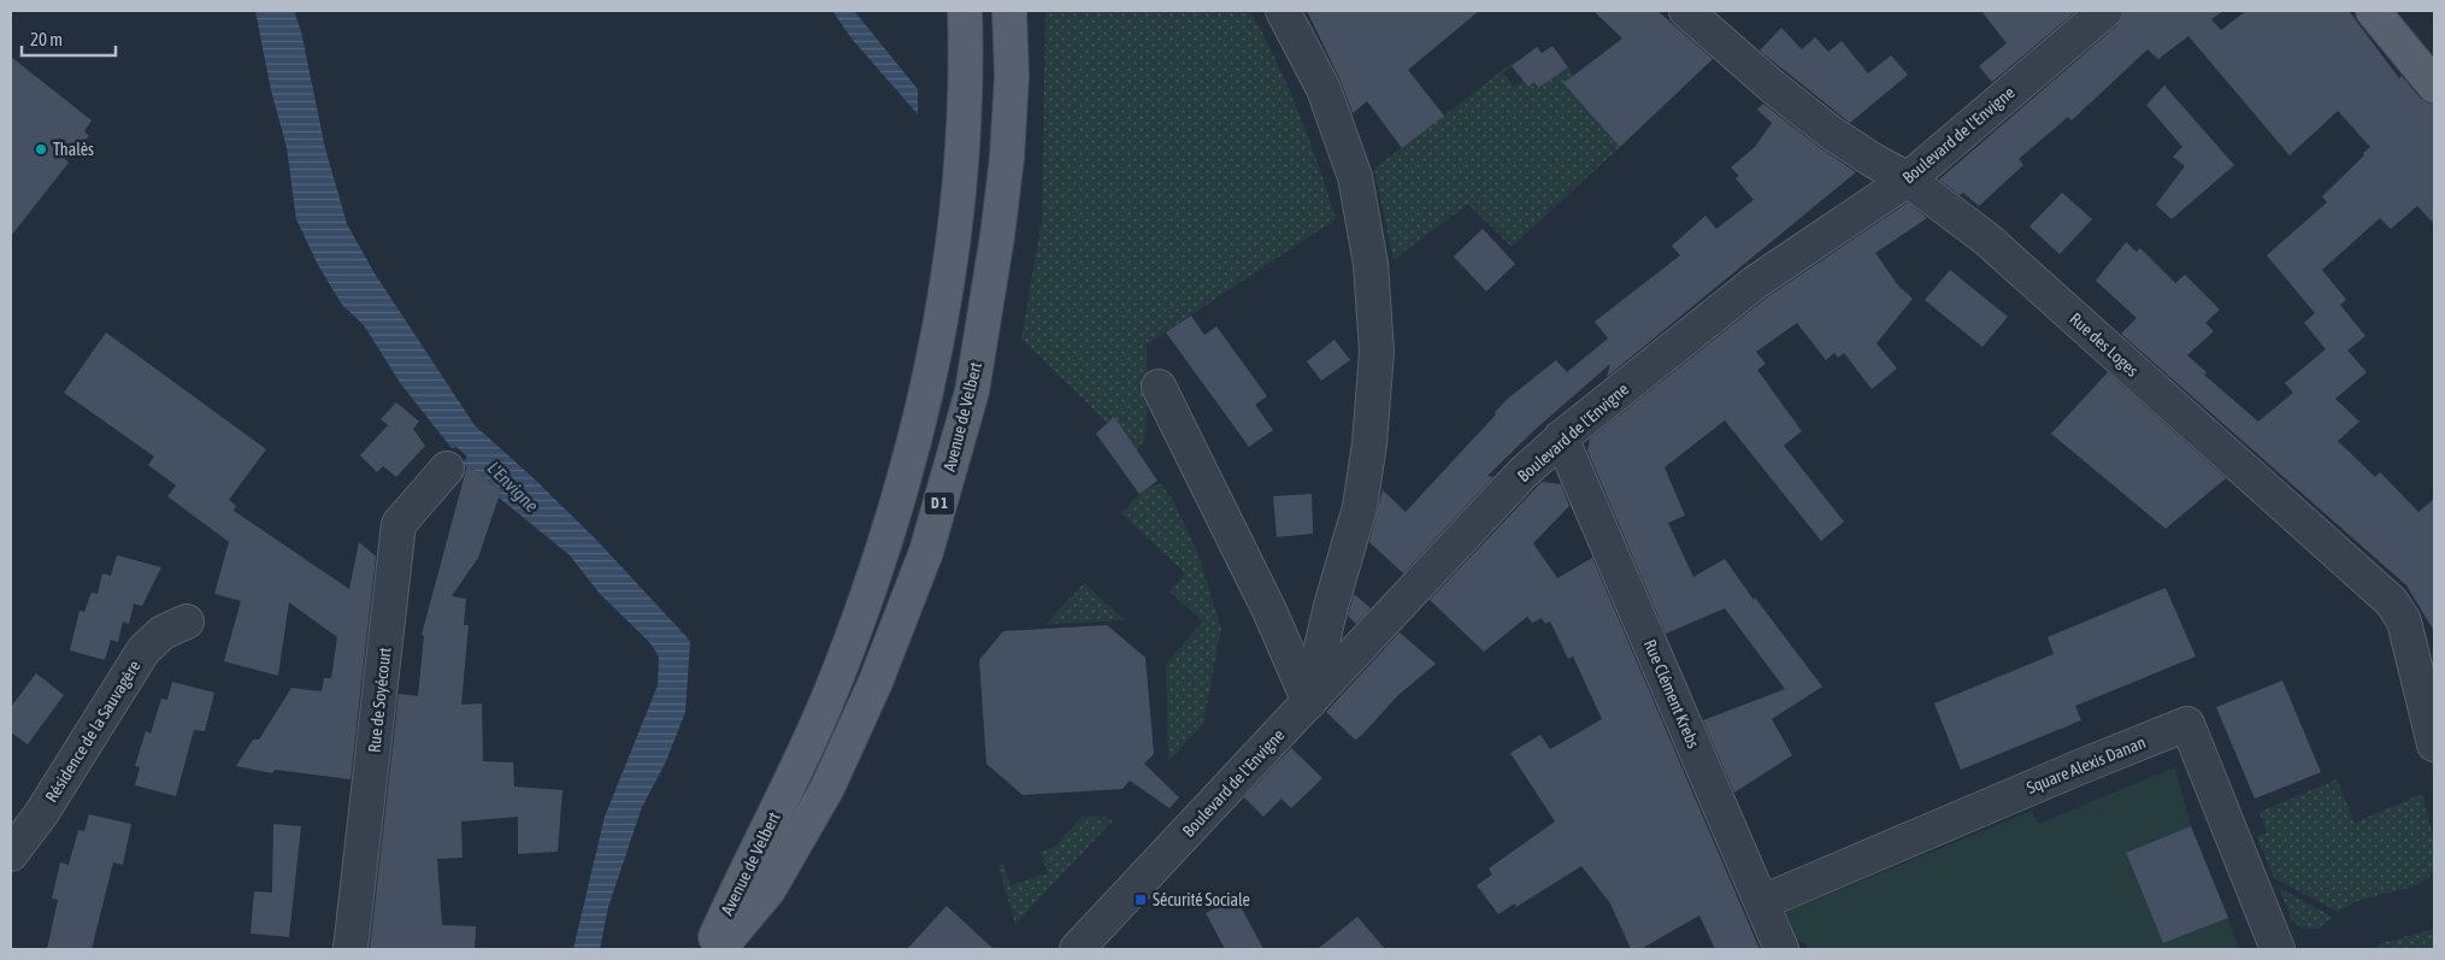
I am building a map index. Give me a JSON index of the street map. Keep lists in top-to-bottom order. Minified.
{"streets":{"main road":["Avenue de Velbert","D 1"],"street":["Boulevard de l'Envigne","Rue des Loges","Rue Clément Krebs","Rue de Soyécourt","Résidence de la Sauvagère","Square Alexis Danan"]},"crossings":[["Boulevard de l'Envigne","Rue des Loges"],["Boulevard de l'Envigne","Rue Clément Krebs"],["Rue Clément Krebs","Square Alexis Danan"]],"water":["L'Envigne"],"places":{"other":["Thalès"],"transit":["Sécurité Sociale"]},"scale_bar":"20 m"}
